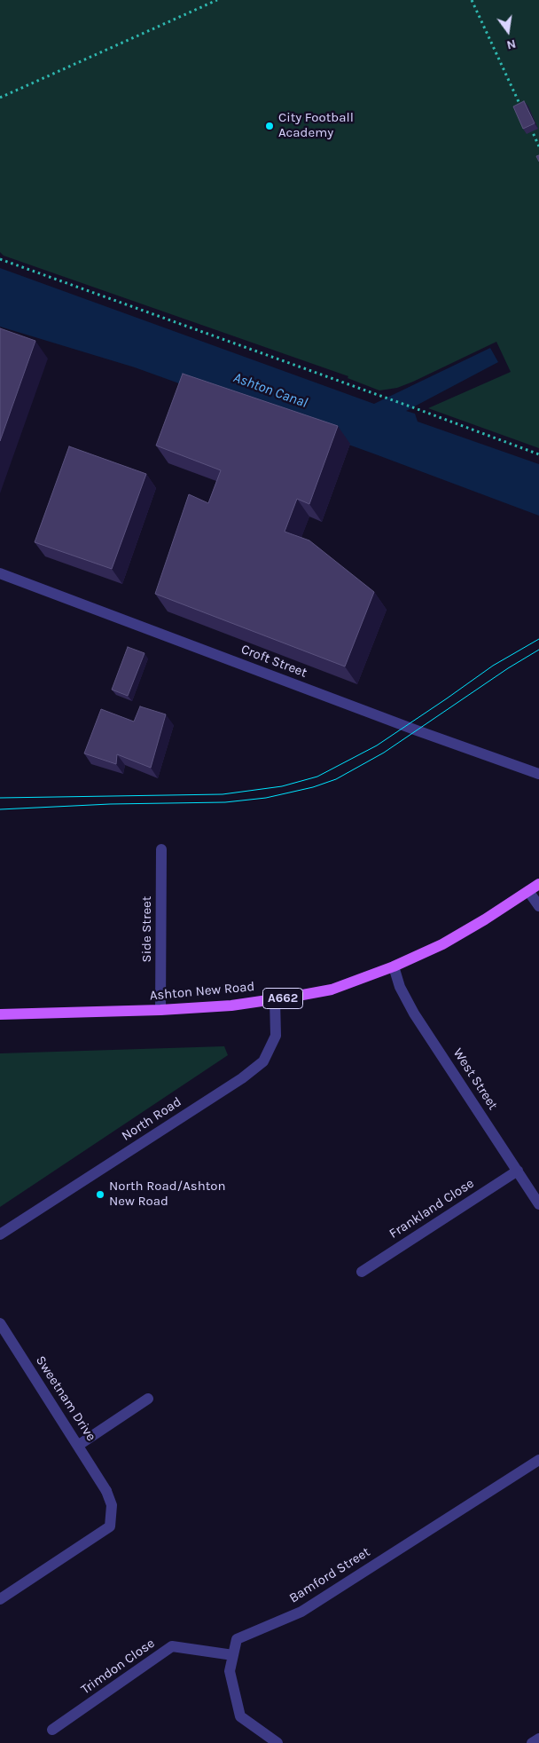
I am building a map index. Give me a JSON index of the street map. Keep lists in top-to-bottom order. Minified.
{"streets":{"main road":["Ashton New Road","A662"],"street":["Croft Street","Side Street","West Street","North Road","Frankland Close","Sweetnam Drive","Bamford Street","Trimdon Close"]},"crossings":[["Side Street","Ashton New Road"],["Ashton New Road","West Street"],["Ashton New Road","North Road"],["West Street","Frankland Close"],["Bamford Street","Trimdon Close"]],"water":["Ashton Canal"],"places":["City Football Academy","North Road/Ashton New Road"],"north":"bottom"}
